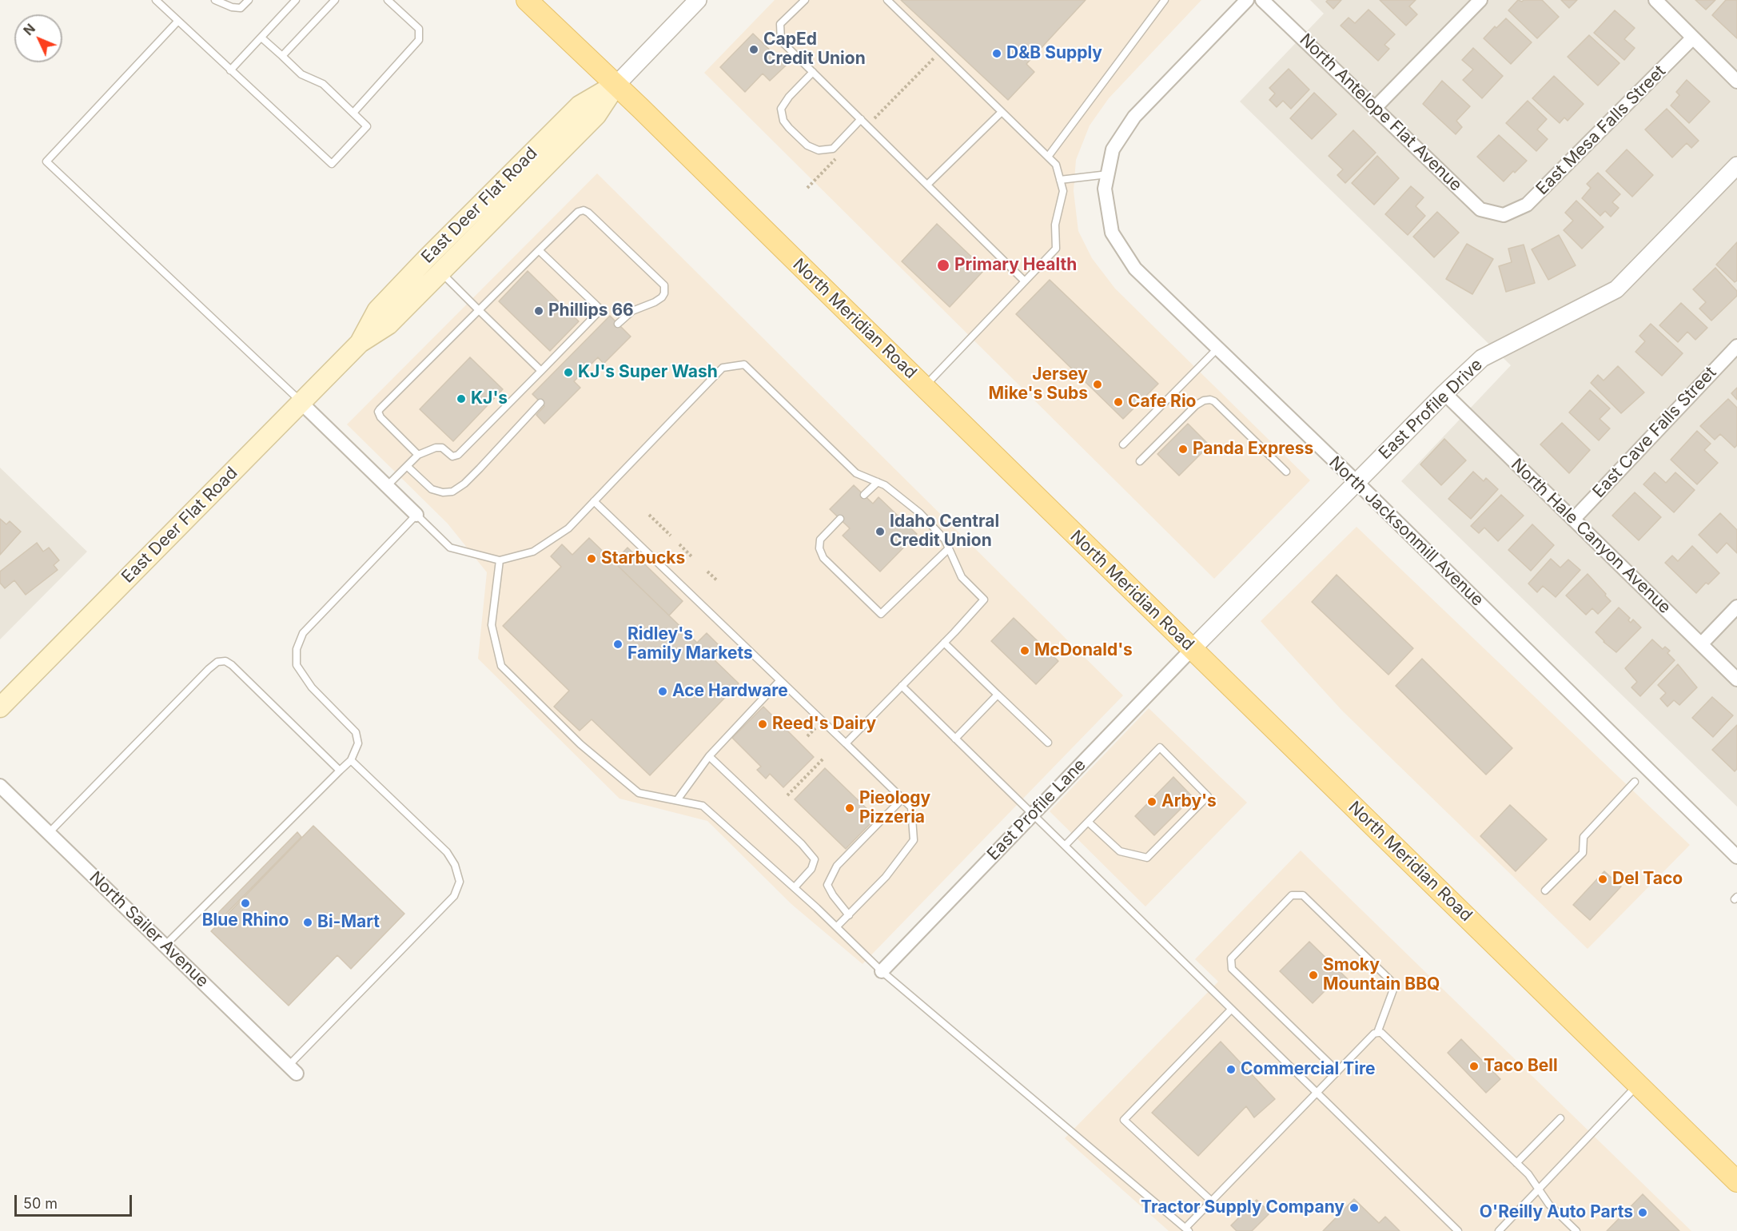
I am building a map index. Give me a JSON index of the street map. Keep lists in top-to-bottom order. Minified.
{"streets":{"main road":["East Deer Flat Road","North Meridian Road"],"street":["North Antelope Flat Avenue","East Mesa Falls Street","East Profile Drive","East Cave Falls Street","North Jacksonmill Avenue","North Hale Canyon Avenue","East Profile Lane","North Sailer Avenue"]},"crossings":[["North Antelope Flat Avenue","East Mesa Falls Street"],["East Deer Flat Road","North Meridian Road"],["North Meridian Road","East Profile Drive"],["North Meridian Road","East Profile Lane"],["East Profile Drive","North Jacksonmill Avenue"],["East Profile Drive","North Hale Canyon Avenue"],["East Profile Drive","East Profile Lane"],["East Cave Falls Street","North Hale Canyon Avenue"]],"places":["CapEd Credit Union","D&B Supply","Primary Health","Phillips 66","KJ's Super Wash","Jersey Mike's Subs","KJ's","Cafe Rio","Panda Express","Idaho Central Credit Union","Starbucks","Ridley's Family Markets","McDonald's","Ace Hardware","Reed's Dairy","Arby's","Pieology Pizzeria","Del Taco","Blue Rhino","Bi-Mart","Smoky Mountain BBQ","Taco Bell","Commercial Tire","Tractor Supply Company","O'Reilly Auto Parts"],"scale_bar":"50 m","north":"top left"}
